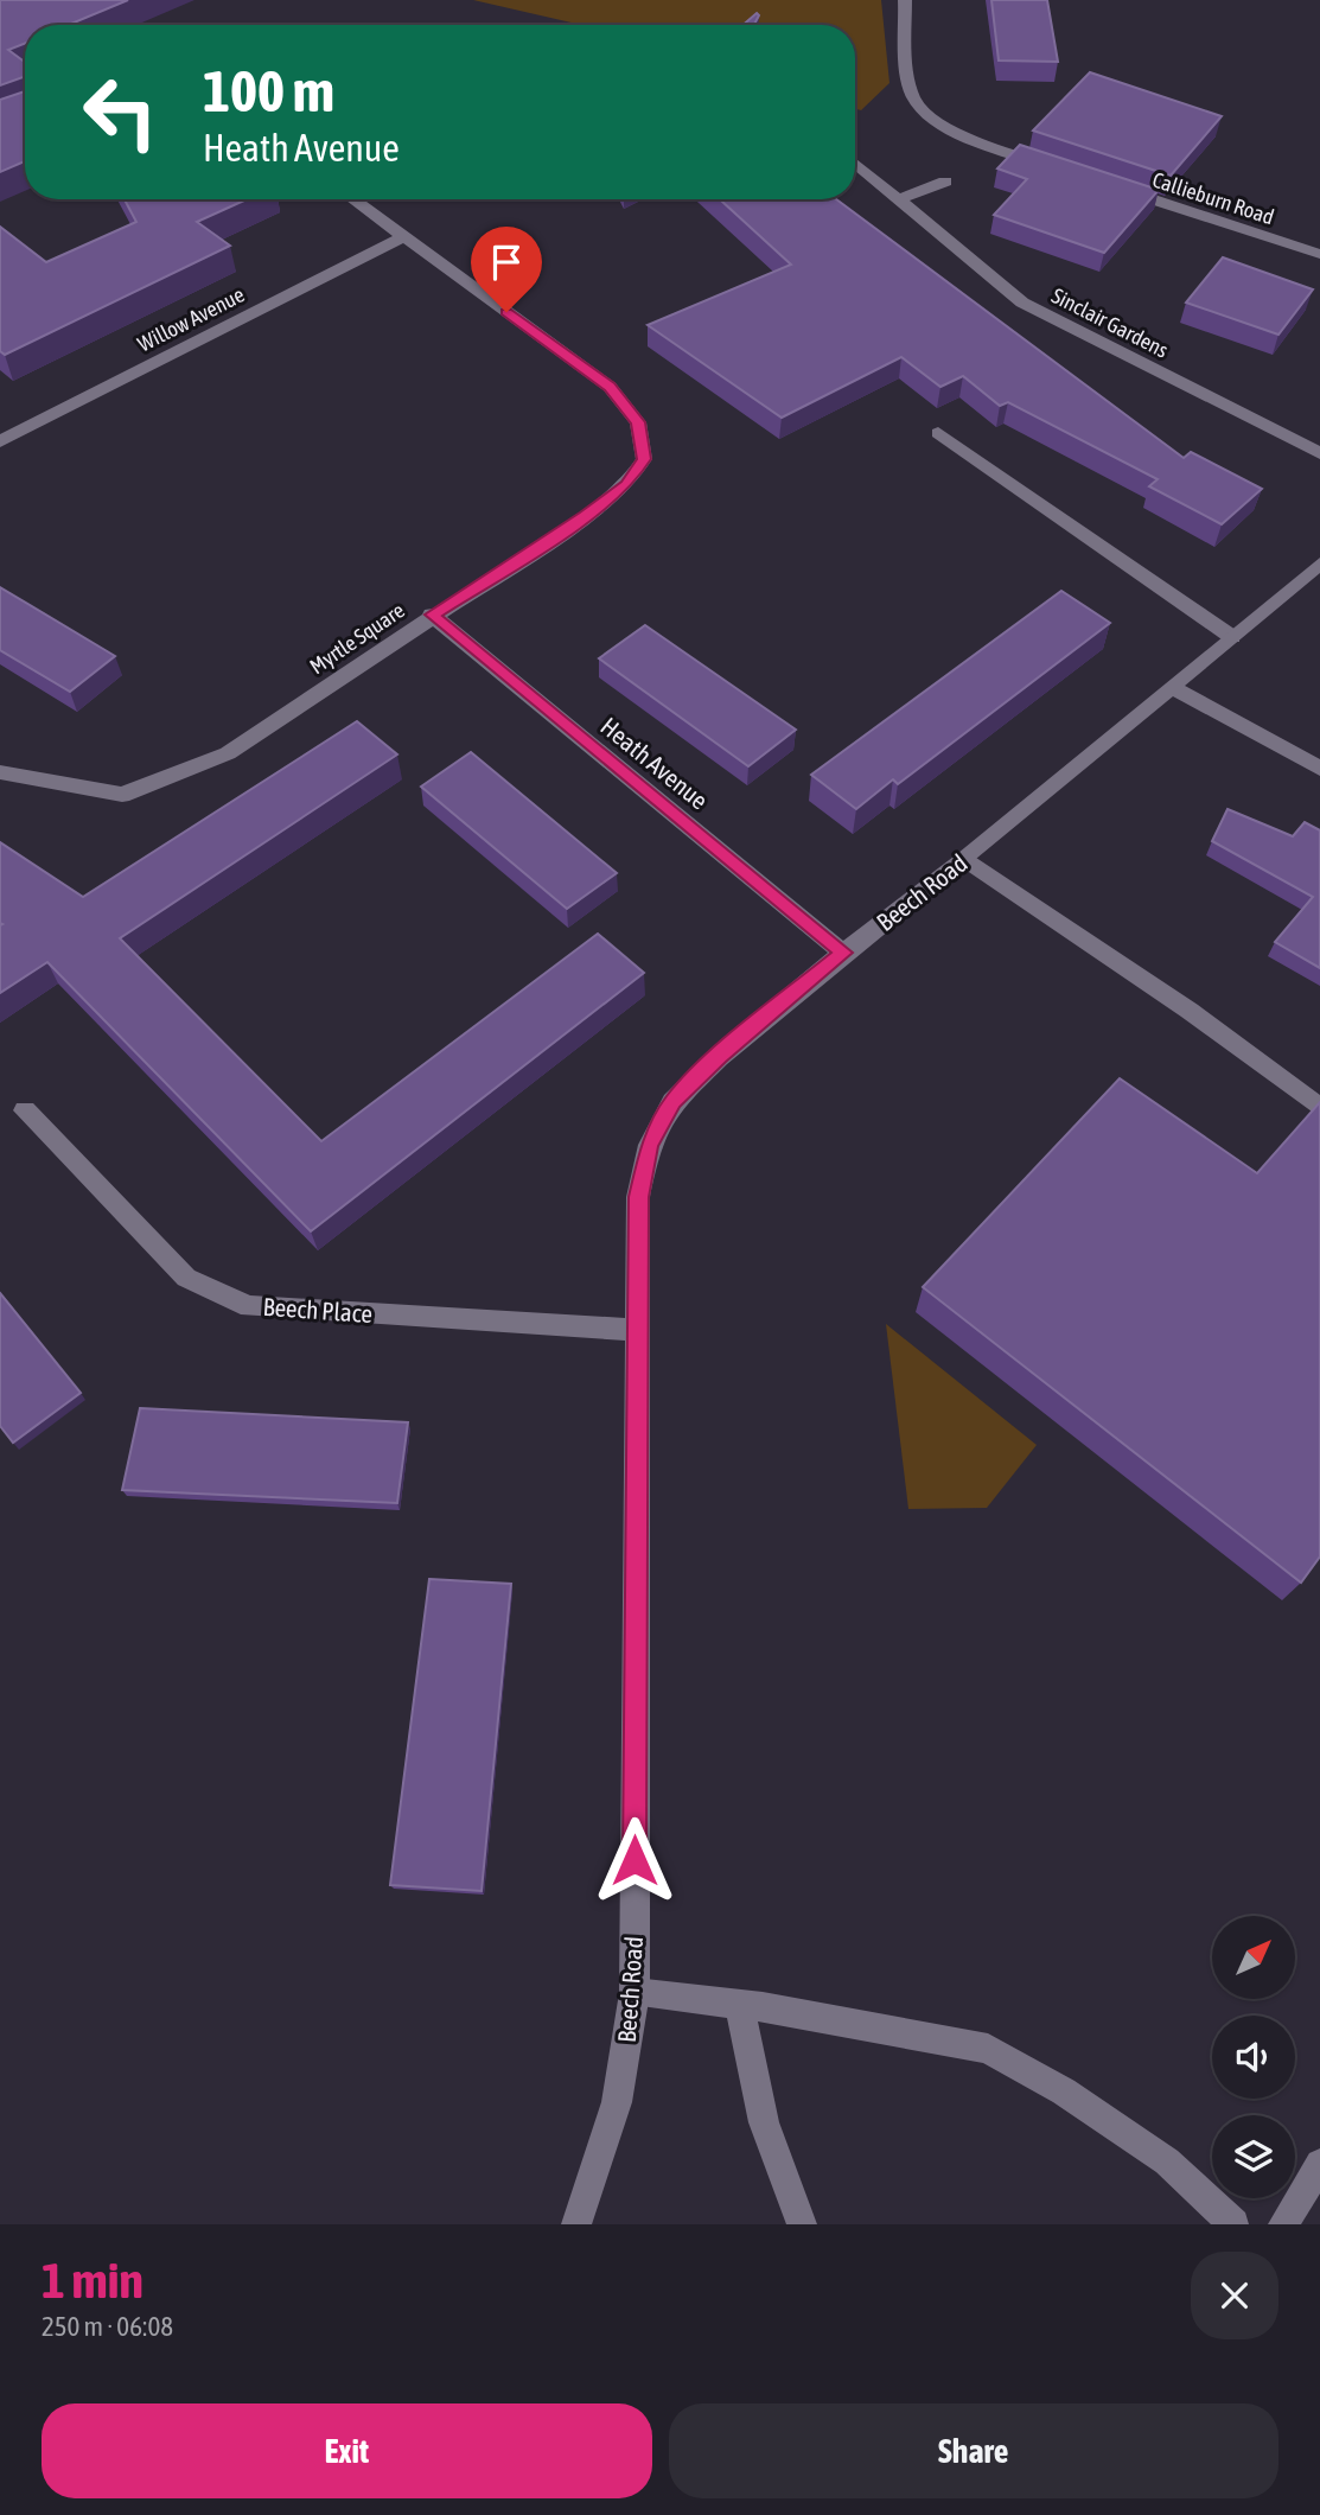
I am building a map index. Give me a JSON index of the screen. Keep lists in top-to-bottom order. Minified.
{"streets":{"street":["Callieburn Road","Willow Avenue","Sinclair Gardens","Myrtle Square","Heath Avenue","Beech Road","Beech Place"]},"crossings":[["Willow Avenue","Myrtle Square"],["Myrtle Square","Heath Avenue"],["Heath Avenue","Beech Road"],["Beech Road","Beech Place"]],"north":"top right","page":{"turn":["100 m","Heath Avenue"],"heading":["1 min","250 m · 06:08"],"buttons":["Exit","Share"]}}
